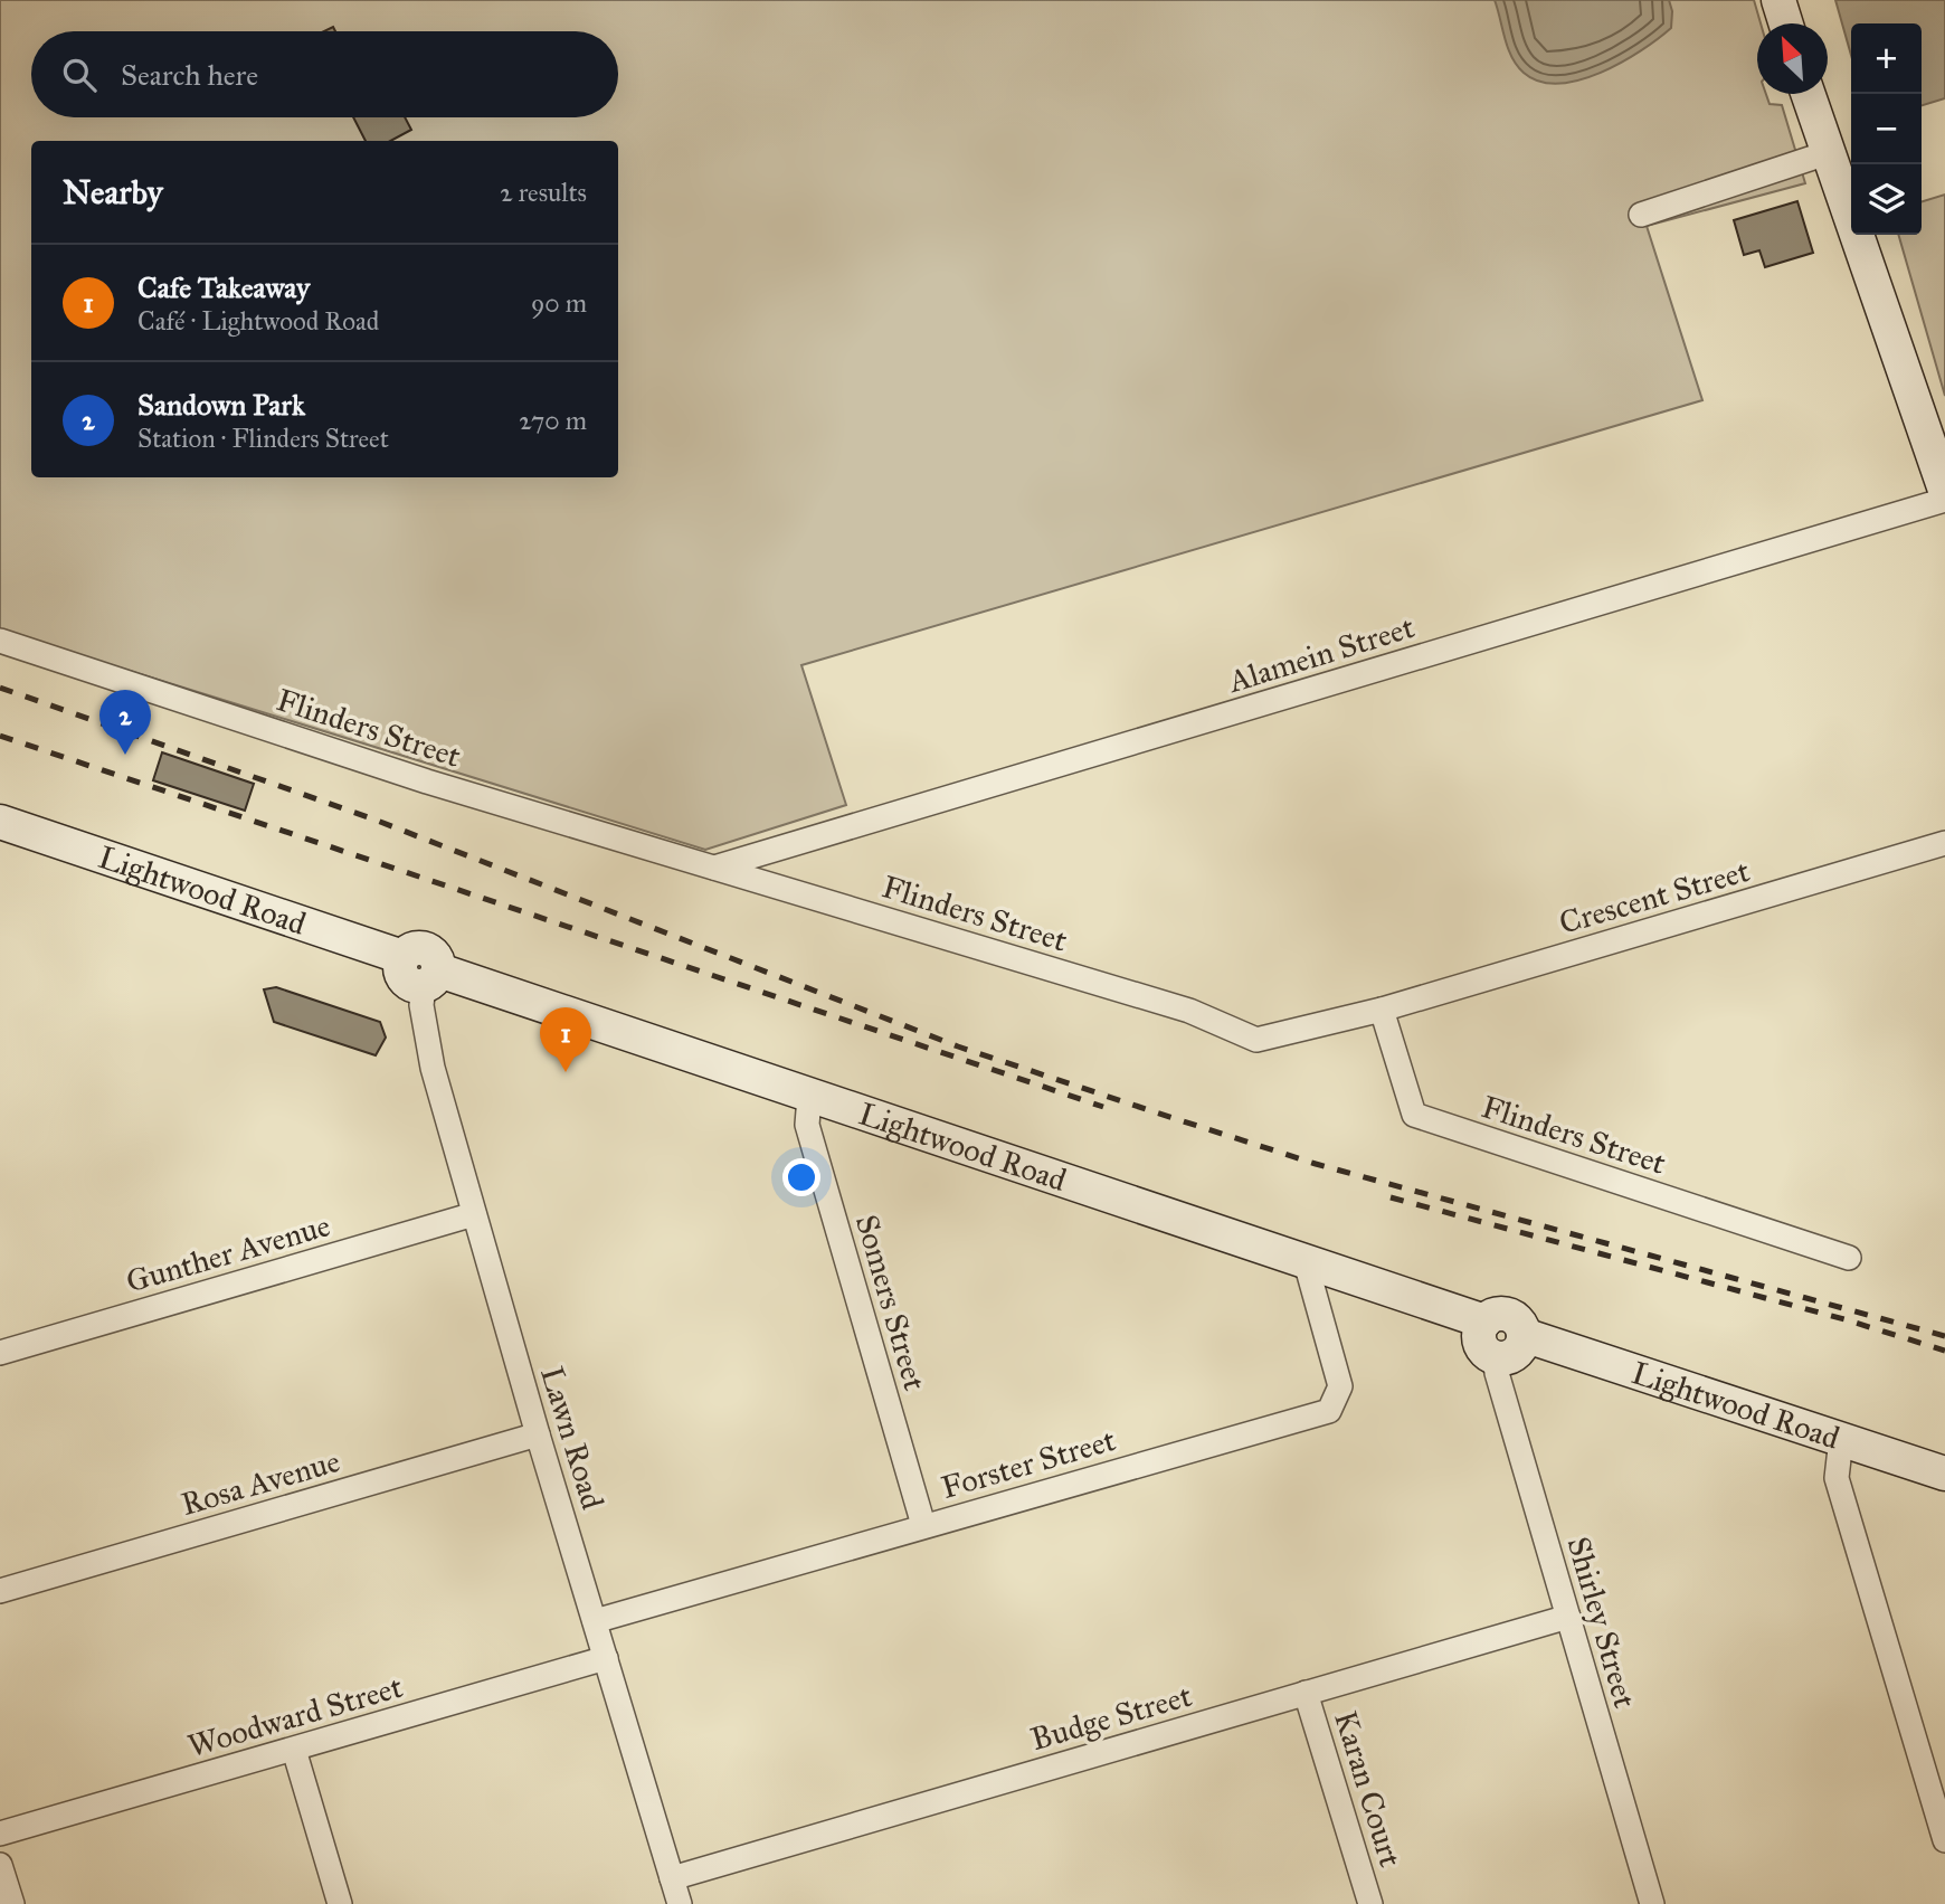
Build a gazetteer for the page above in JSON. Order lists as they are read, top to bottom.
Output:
{
  "streets": {
    "main road": ["Lightwood Road"],
    "street": [
      "Alamein Street",
      "Flinders Street",
      "Crescent Street",
      "Gunther Avenue",
      "Somers Street",
      "Lawn Road",
      "Forster Street",
      "Rosa Avenue",
      "Shirley Street",
      "Woodward Street",
      "Budge Street",
      "Karan Court"
    ]
  },
  "crossings": [
    ["Alamein Street", "Flinders Street"],
    ["Flinders Street", "Crescent Street"],
    ["Lightwood Road", "Somers Street"],
    ["Lightwood Road", "Lawn Road"],
    ["Lightwood Road", "Forster Street"],
    ["Lightwood Road", "Shirley Street"],
    ["Gunther Avenue", "Lawn Road"],
    ["Somers Street", "Forster Street"],
    ["Lawn Road", "Forster Street"],
    ["Lawn Road", "Rosa Avenue"],
    ["Lawn Road", "Woodward Street"],
    ["Lawn Road", "Budge Street"],
    ["Shirley Street", "Budge Street"],
    ["Budge Street", "Karan Court"]
  ],
  "north": "top left",
  "page": {
    "map_buttons": ["+", "−"],
    "search": "Search here",
    "heading": ["Nearby", "2 results"],
    "list": [
      {
        "mark": "1",
        "name": "Cafe Takeaway",
        "note": "Café · Lightwood Road",
        "value": "90 m"
      },
      {
        "mark": "2",
        "name": "Sandown Park",
        "note": "Station · Flinders Street",
        "value": "270 m"
      }
    ],
    "pins": ["2", "1"]
  }
}
